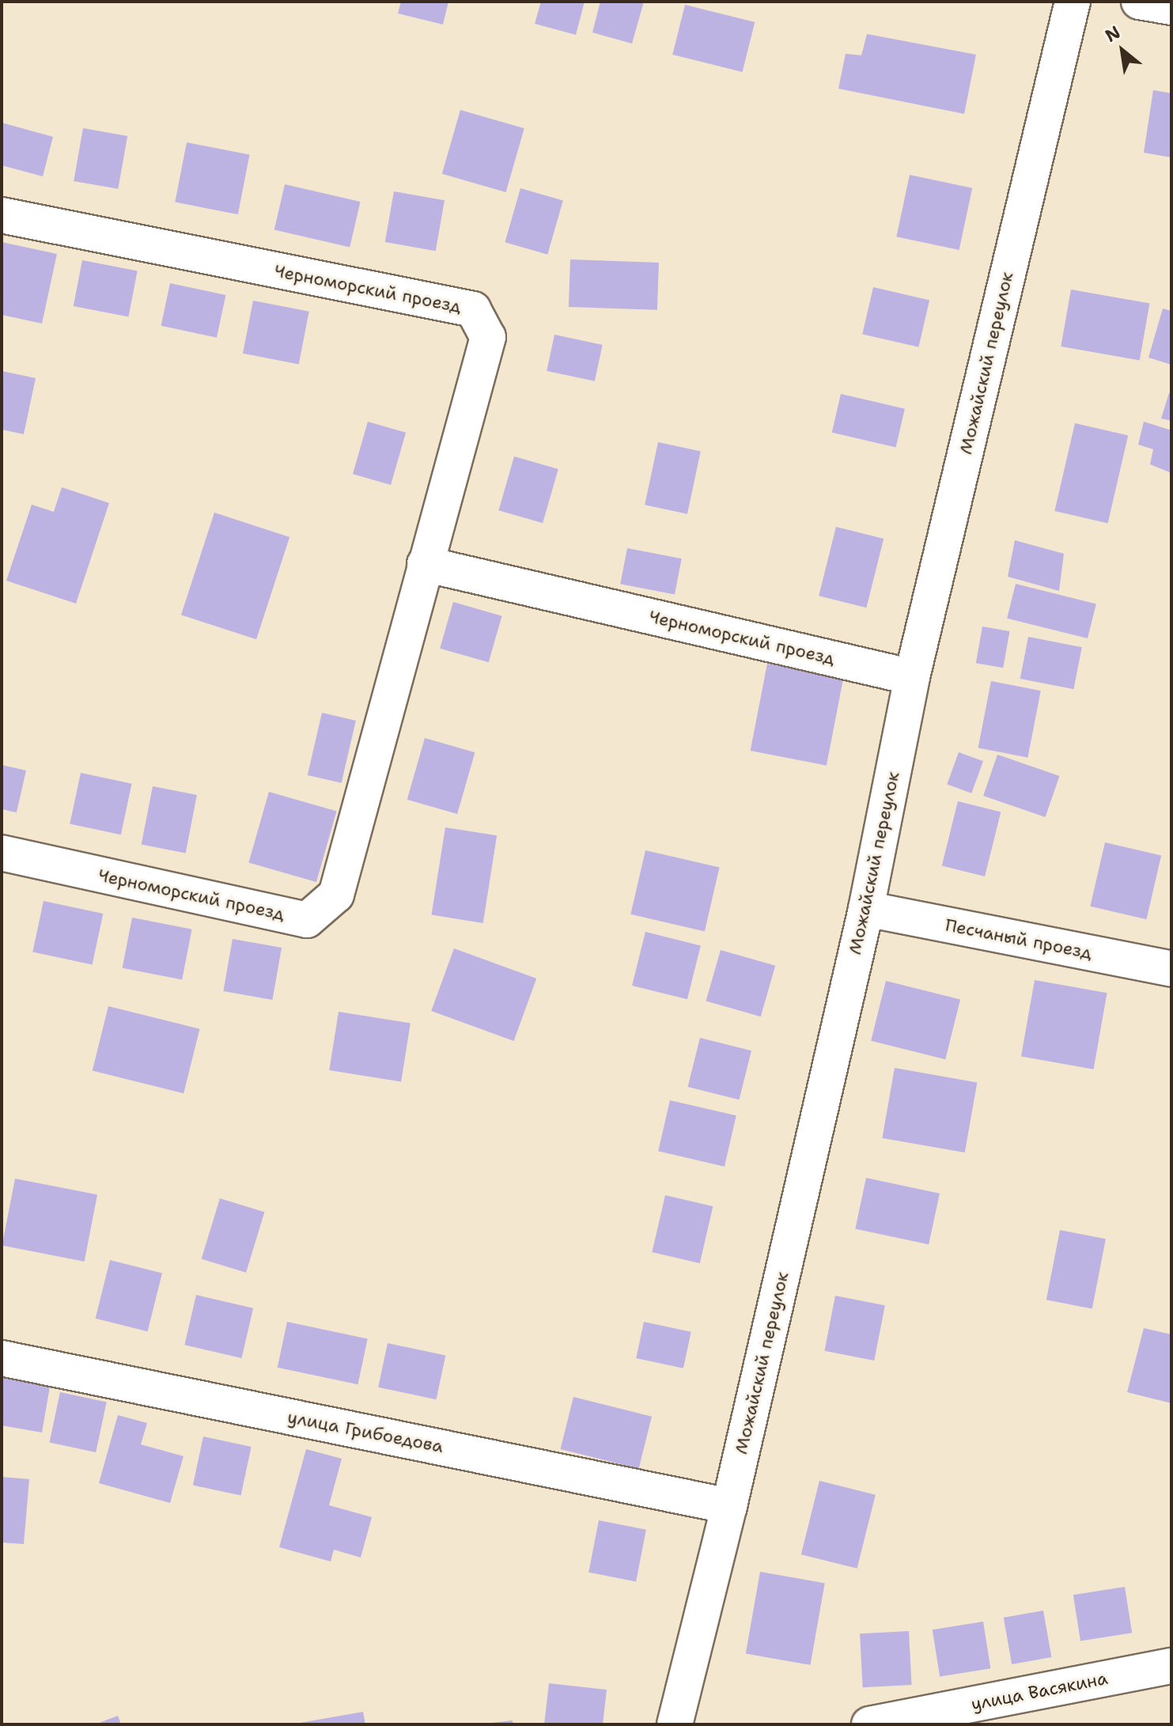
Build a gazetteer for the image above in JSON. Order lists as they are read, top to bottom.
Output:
{
  "streets": {
    "street": [
      "Черноморский проезд",
      "Можайский переулок",
      "Песчаный проезд",
      "улица Грибоедова",
      "улица Васякина"
    ]
  },
  "crossings": [
    ["Черноморский проезд", "Можайский переулок"],
    ["Можайский переулок", "Песчаный проезд"],
    ["Можайский переулок", "улица Грибоедова"]
  ],
  "north": "top left"
}
